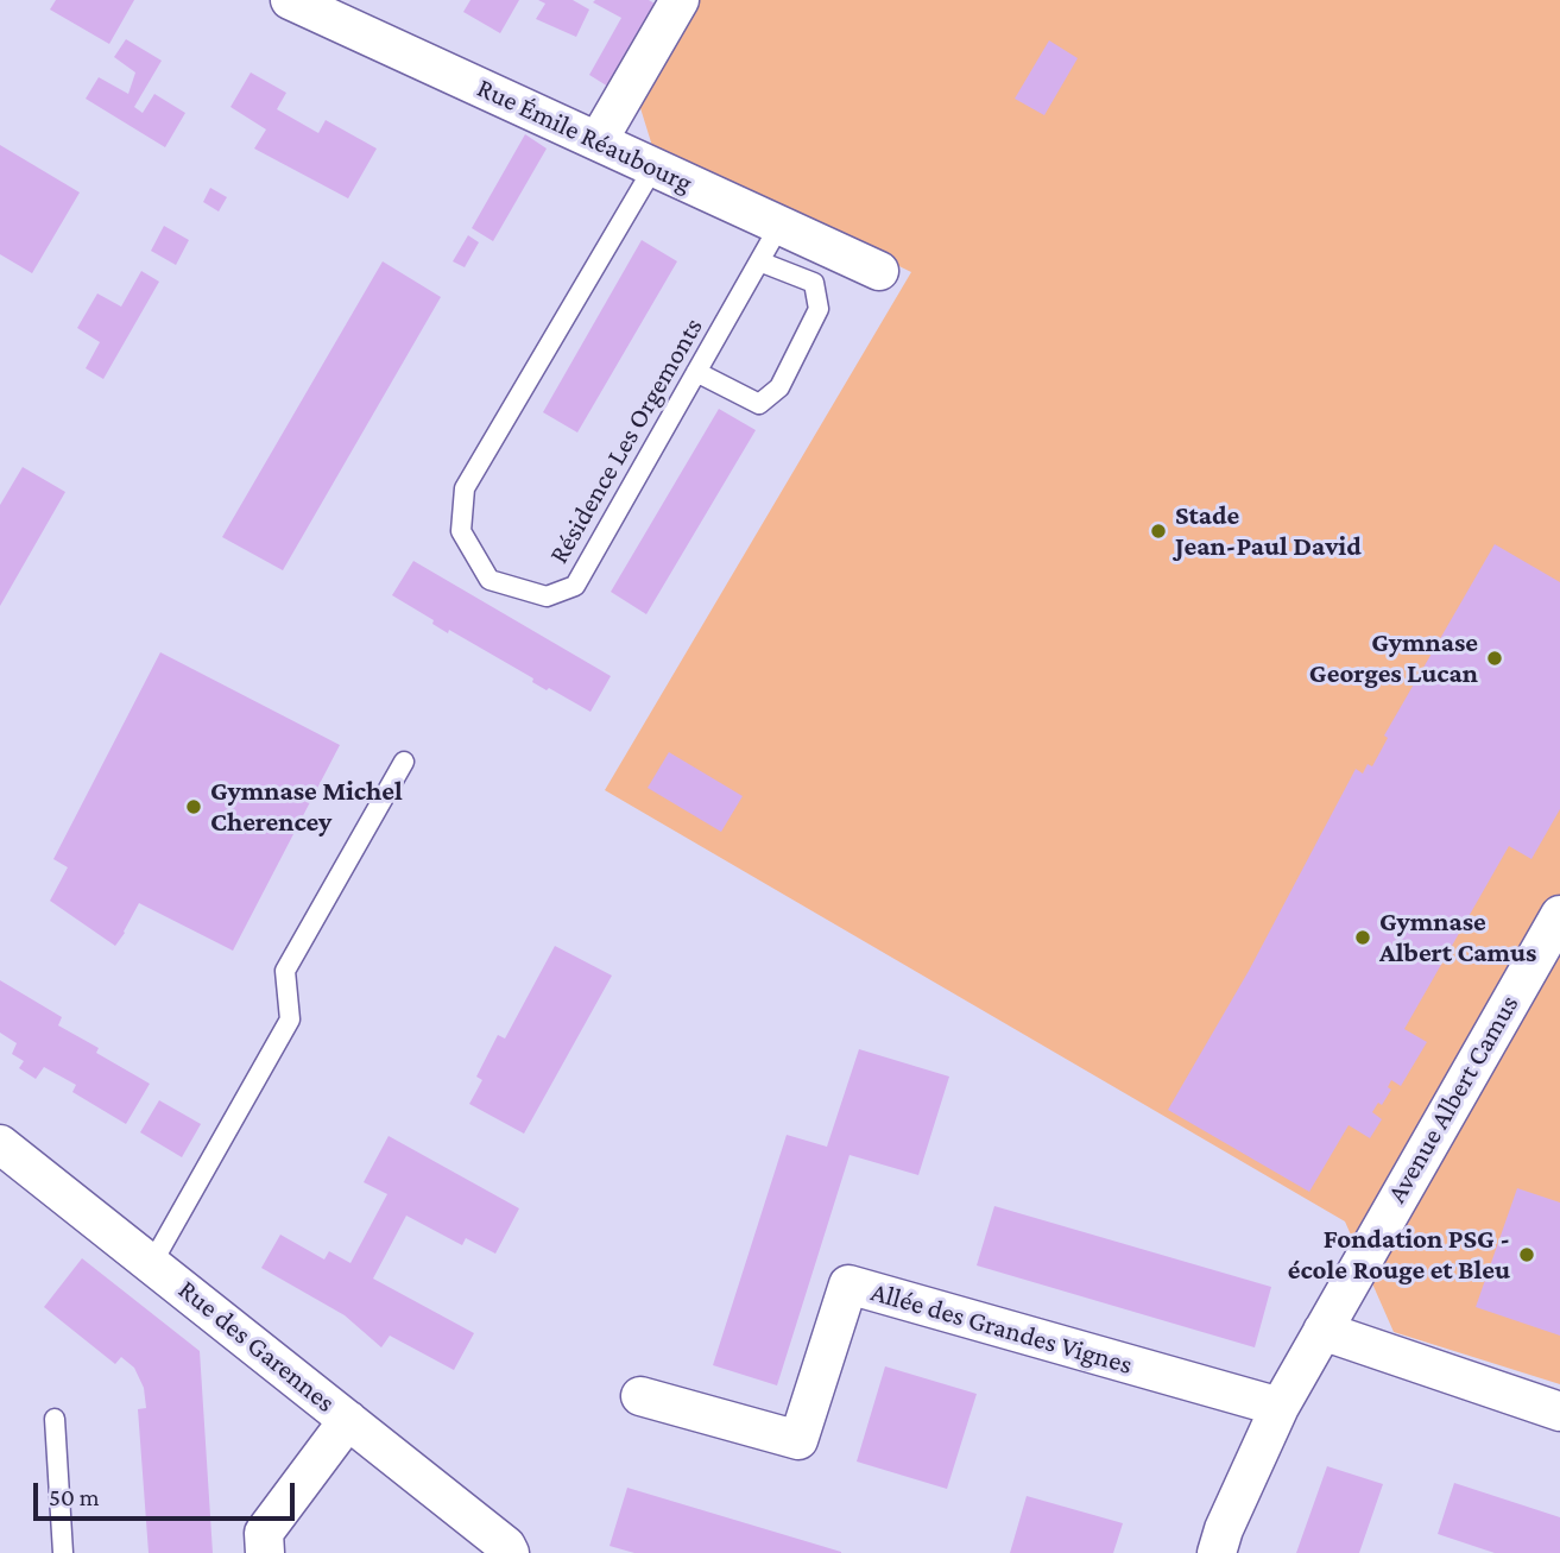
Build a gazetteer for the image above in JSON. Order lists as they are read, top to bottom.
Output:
{
  "streets": {
    "street": [
      "Rue Émile Réaubourg",
      "Avenue Albert Camus",
      "Allée des Grandes Vignes",
      "Rue des Garennes"
    ],
    "lane": ["Résidence Les Orgemonts"]
  },
  "crossings": [
    ["Rue Émile Réaubourg", "Résidence Les Orgemonts"],
    ["Avenue Albert Camus", "Allée des Grandes Vignes"]
  ],
  "places": [
    "Stade Jean-Paul David",
    "Gymnase Georges Lucan",
    "Gymnase Michel Cherencey",
    "Gymnase Albert Camus",
    "Fondation PSG - école Rouge et Bleu"
  ],
  "scale_bar": "50 m"
}
